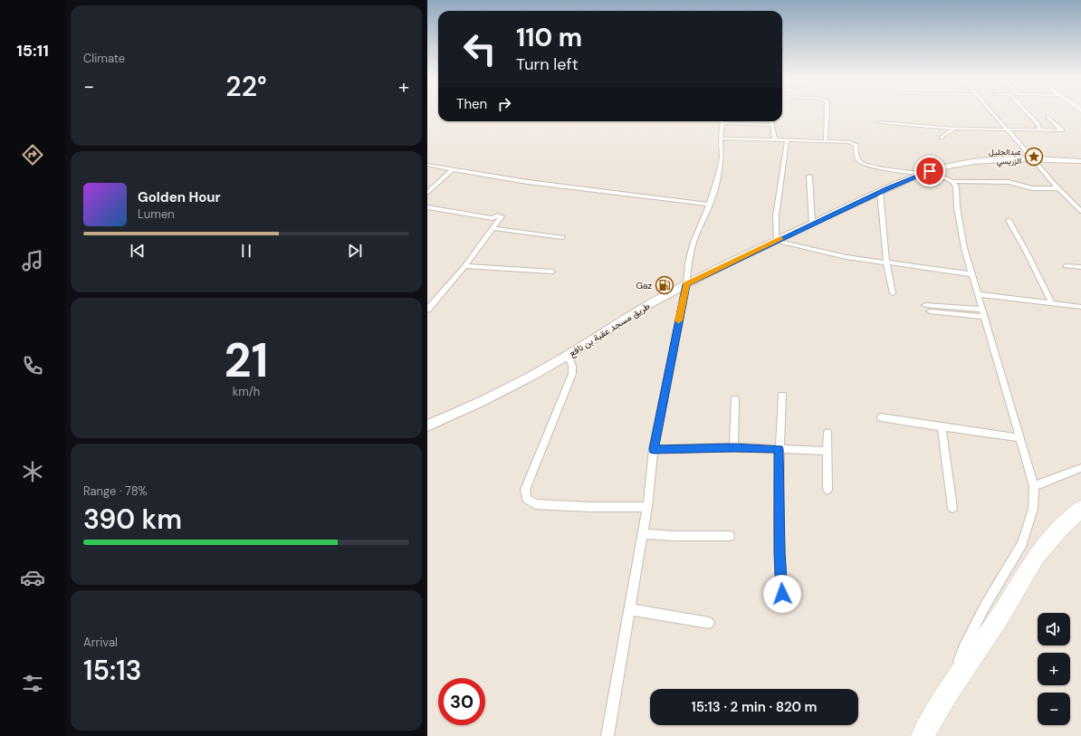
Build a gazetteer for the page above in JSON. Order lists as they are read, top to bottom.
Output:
{
  "streets": {
    "street": ["طريق مسجد عقبة بن نافع"]
  },
  "places": {
    "place": ["عبدالجليل الزريسي"],
    "fuel station": ["Gaz"]
  },
  "page": {
    "tabs": "15:11",
    "tile": [
      "Climate",
      ["21", "km/h"],
      ["Range · 78%", "390 km"],
      ["Arrival", "15:13"]
    ],
    "turn": ["110 m", "Turn left"],
    "heat": ["−", "22°", "+"],
    "then": "Then",
    "song": ["Golden Hour", "Lumen"],
    "map_buttons": ["+", "−"],
    "limit": "30",
    "trip": "15:13 · 2 min · 820 m"
  }
}
